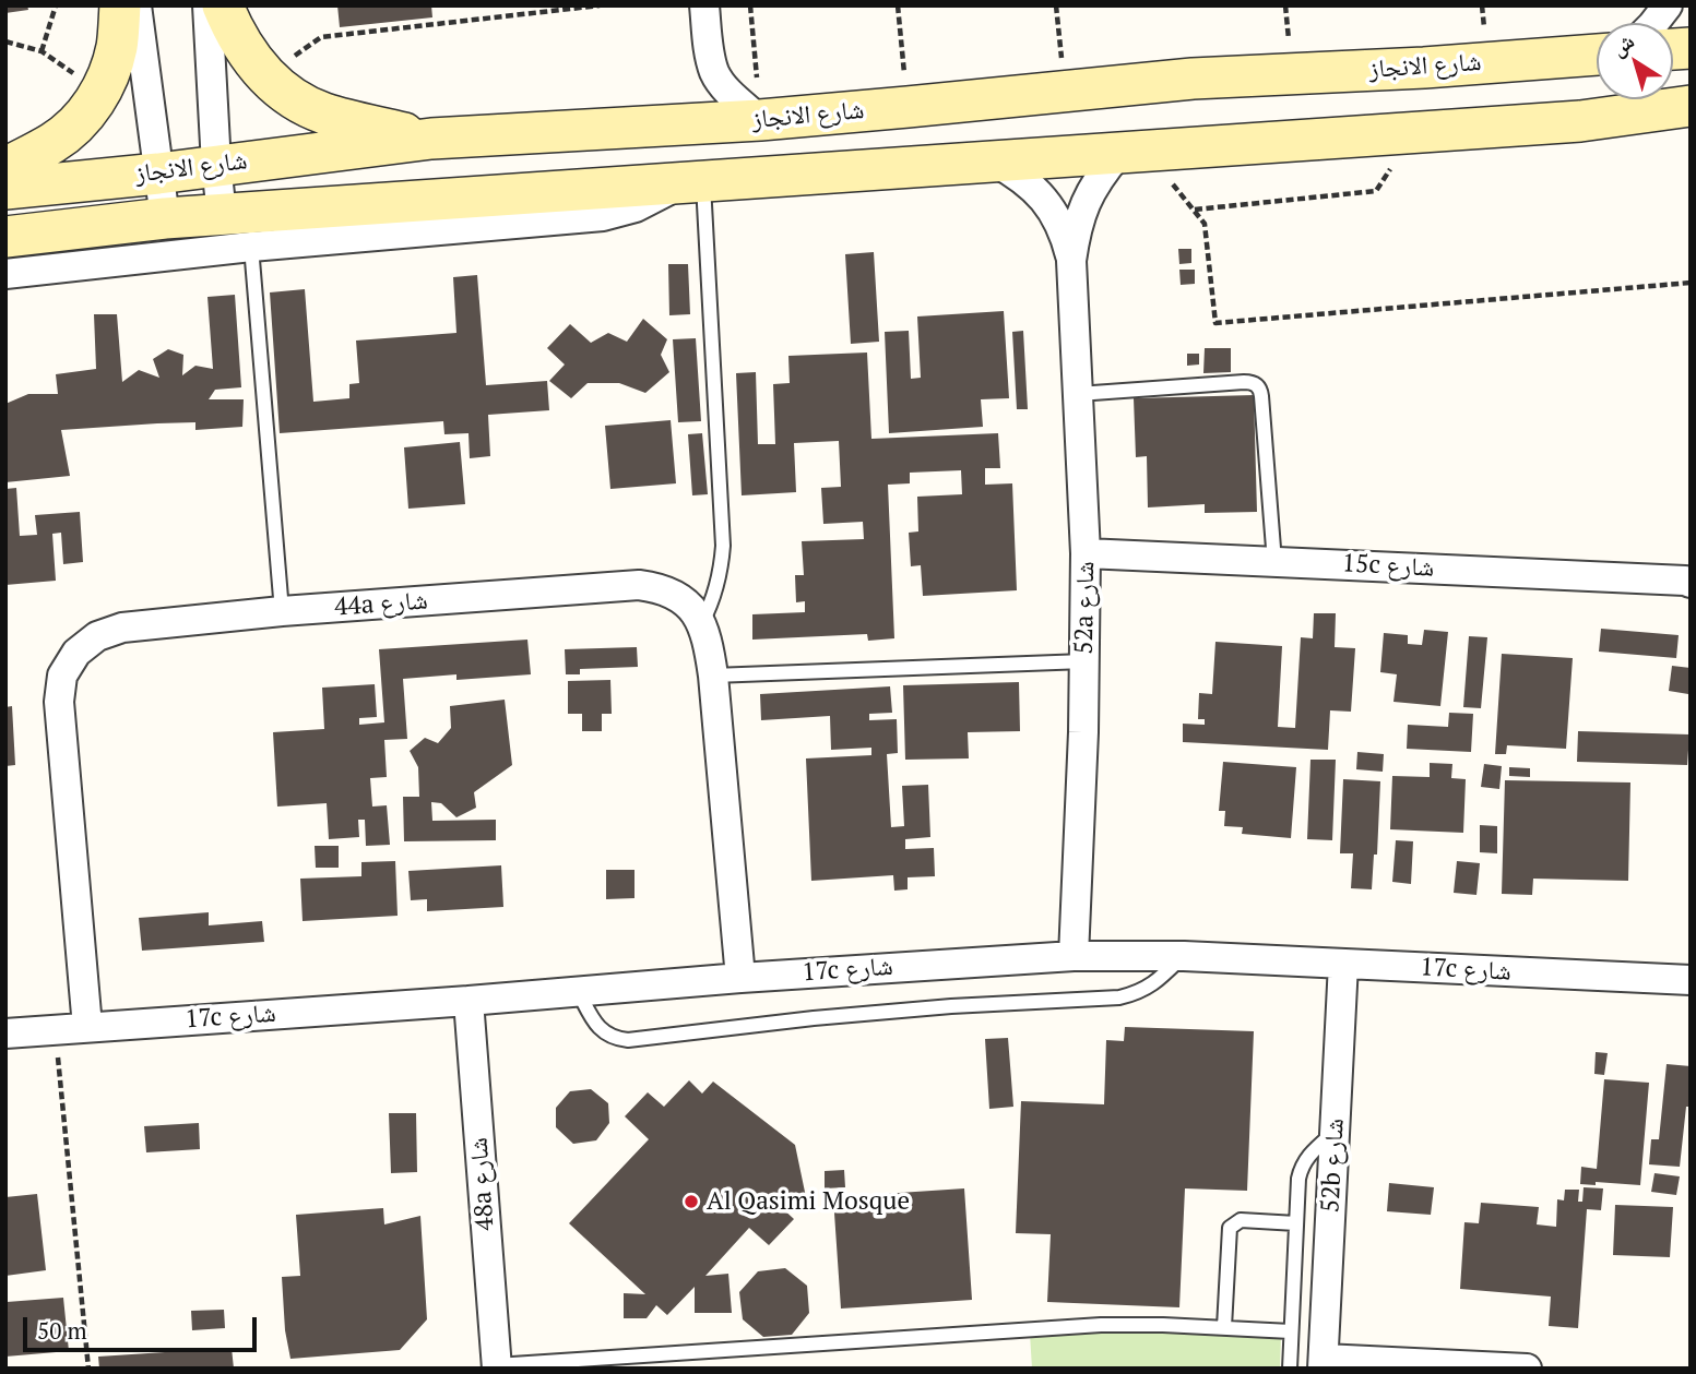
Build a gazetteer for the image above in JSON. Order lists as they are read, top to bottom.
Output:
{
  "streets": {
    "street": [
      "شارع الانجاز",
      "15c شارع",
      "44a شارع",
      "52a شارع",
      "17c شارع",
      "52b شارع",
      "48a شارع"
    ]
  },
  "crossings": [
    ["شارع الانجاز", "52a شارع"],
    ["15c شارع", "52a شارع"],
    ["44a شارع", "17c شارع"],
    ["52a شارع", "17c شارع"],
    ["17c شارع", "52b شارع"],
    ["17c شارع", "48a شارع"]
  ],
  "places": ["Al Qasimi Mosque"],
  "scale_bar": "50 m",
  "north": "top left"
}
